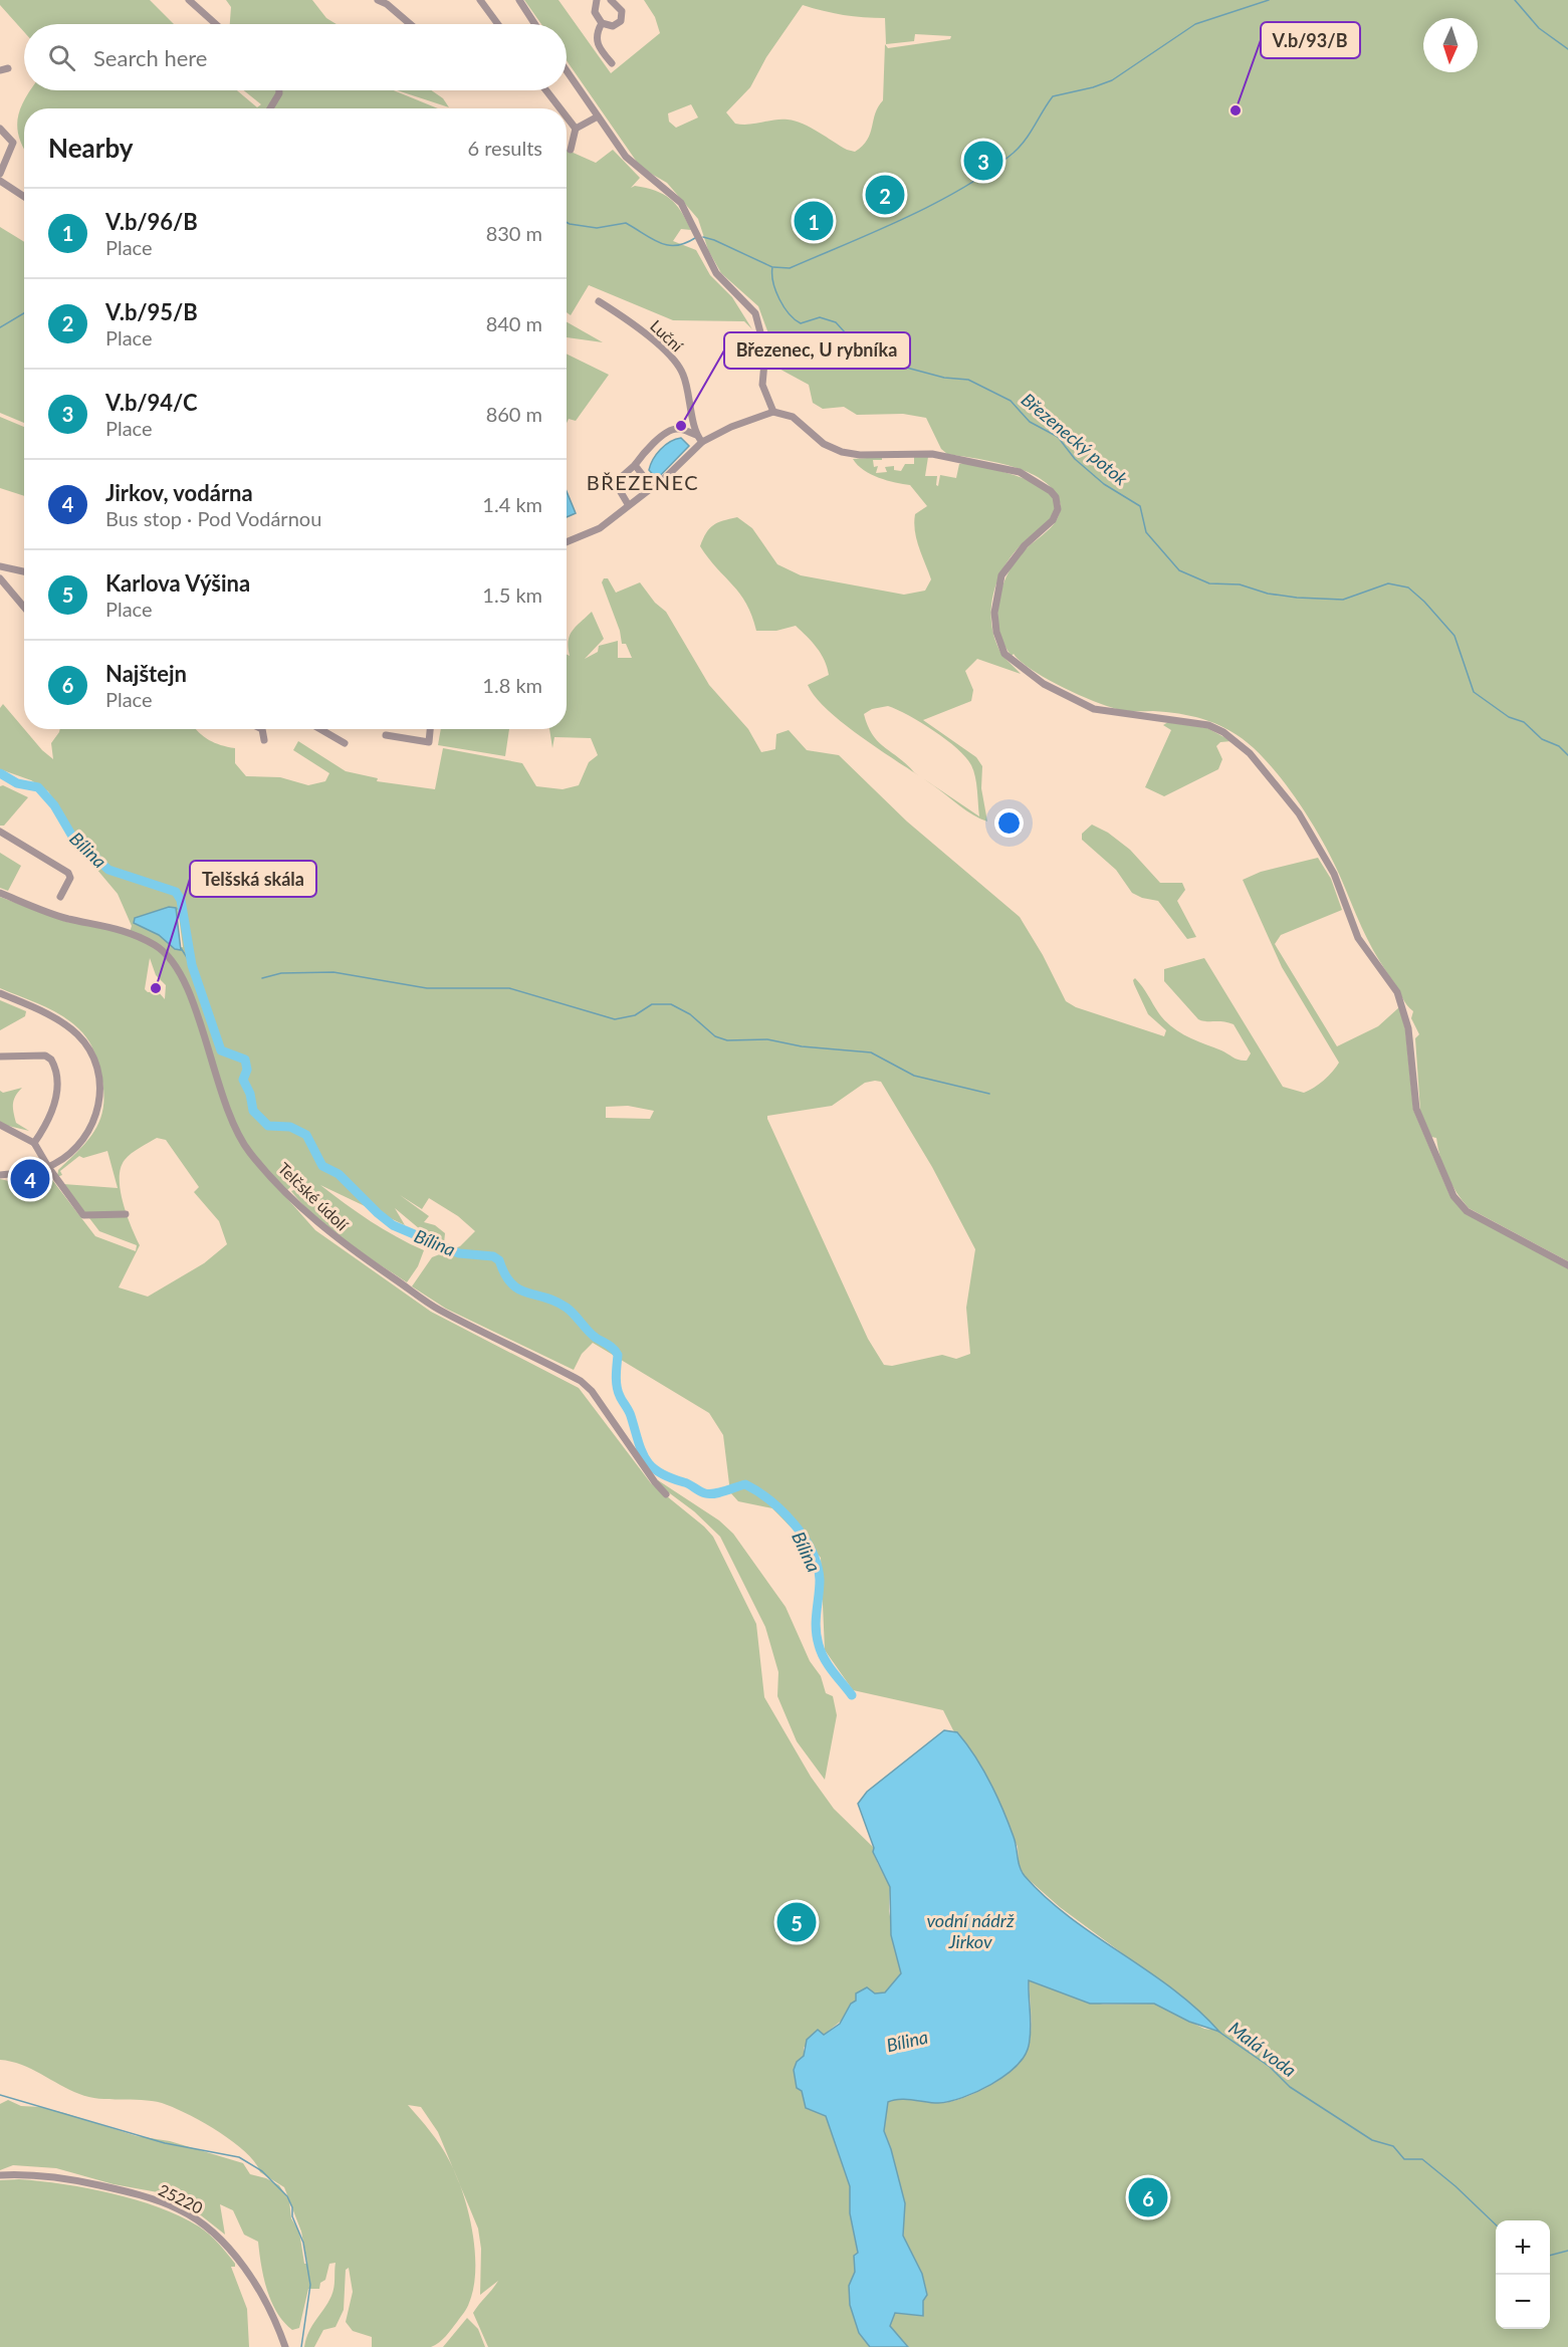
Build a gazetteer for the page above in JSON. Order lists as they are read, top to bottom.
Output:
{
  "streets": {
    "street": ["Luční", "Telčské údolí", "25220"]
  },
  "districts": ["BŘEZENEC"],
  "water": [
    "Březenecký potok",
    "Bílina",
    "vodní nádrž Jirkov",
    "Malá voda"
  ],
  "places": ["V.b/93/B", "Březenec, U rybníka", "Telšská skála"],
  "north": "bottom",
  "page": {
    "search": "Search here",
    "heading": ["Nearby", "6 results"],
    "pins": [
      "3",
      "2",
      "1",
      "4",
      "5",
      "6"
    ],
    "list": [
      {
        "mark": "1",
        "name": "V.b/96/B",
        "note": "Place",
        "value": "830 m"
      },
      {
        "mark": "2",
        "name": "V.b/95/B",
        "note": "Place",
        "value": "840 m"
      },
      {
        "mark": "3",
        "name": "V.b/94/C",
        "note": "Place",
        "value": "860 m"
      },
      {
        "mark": "4",
        "name": "Jirkov, vodárna",
        "note": "Bus stop · Pod Vodárnou",
        "value": "1.4 km"
      },
      {
        "mark": "5",
        "name": "Karlova Výšina",
        "note": "Place",
        "value": "1.5 km"
      },
      {
        "mark": "6",
        "name": "Najštejn",
        "note": "Place",
        "value": "1.8 km"
      }
    ],
    "map_buttons": ["+", "−"]
  }
}
